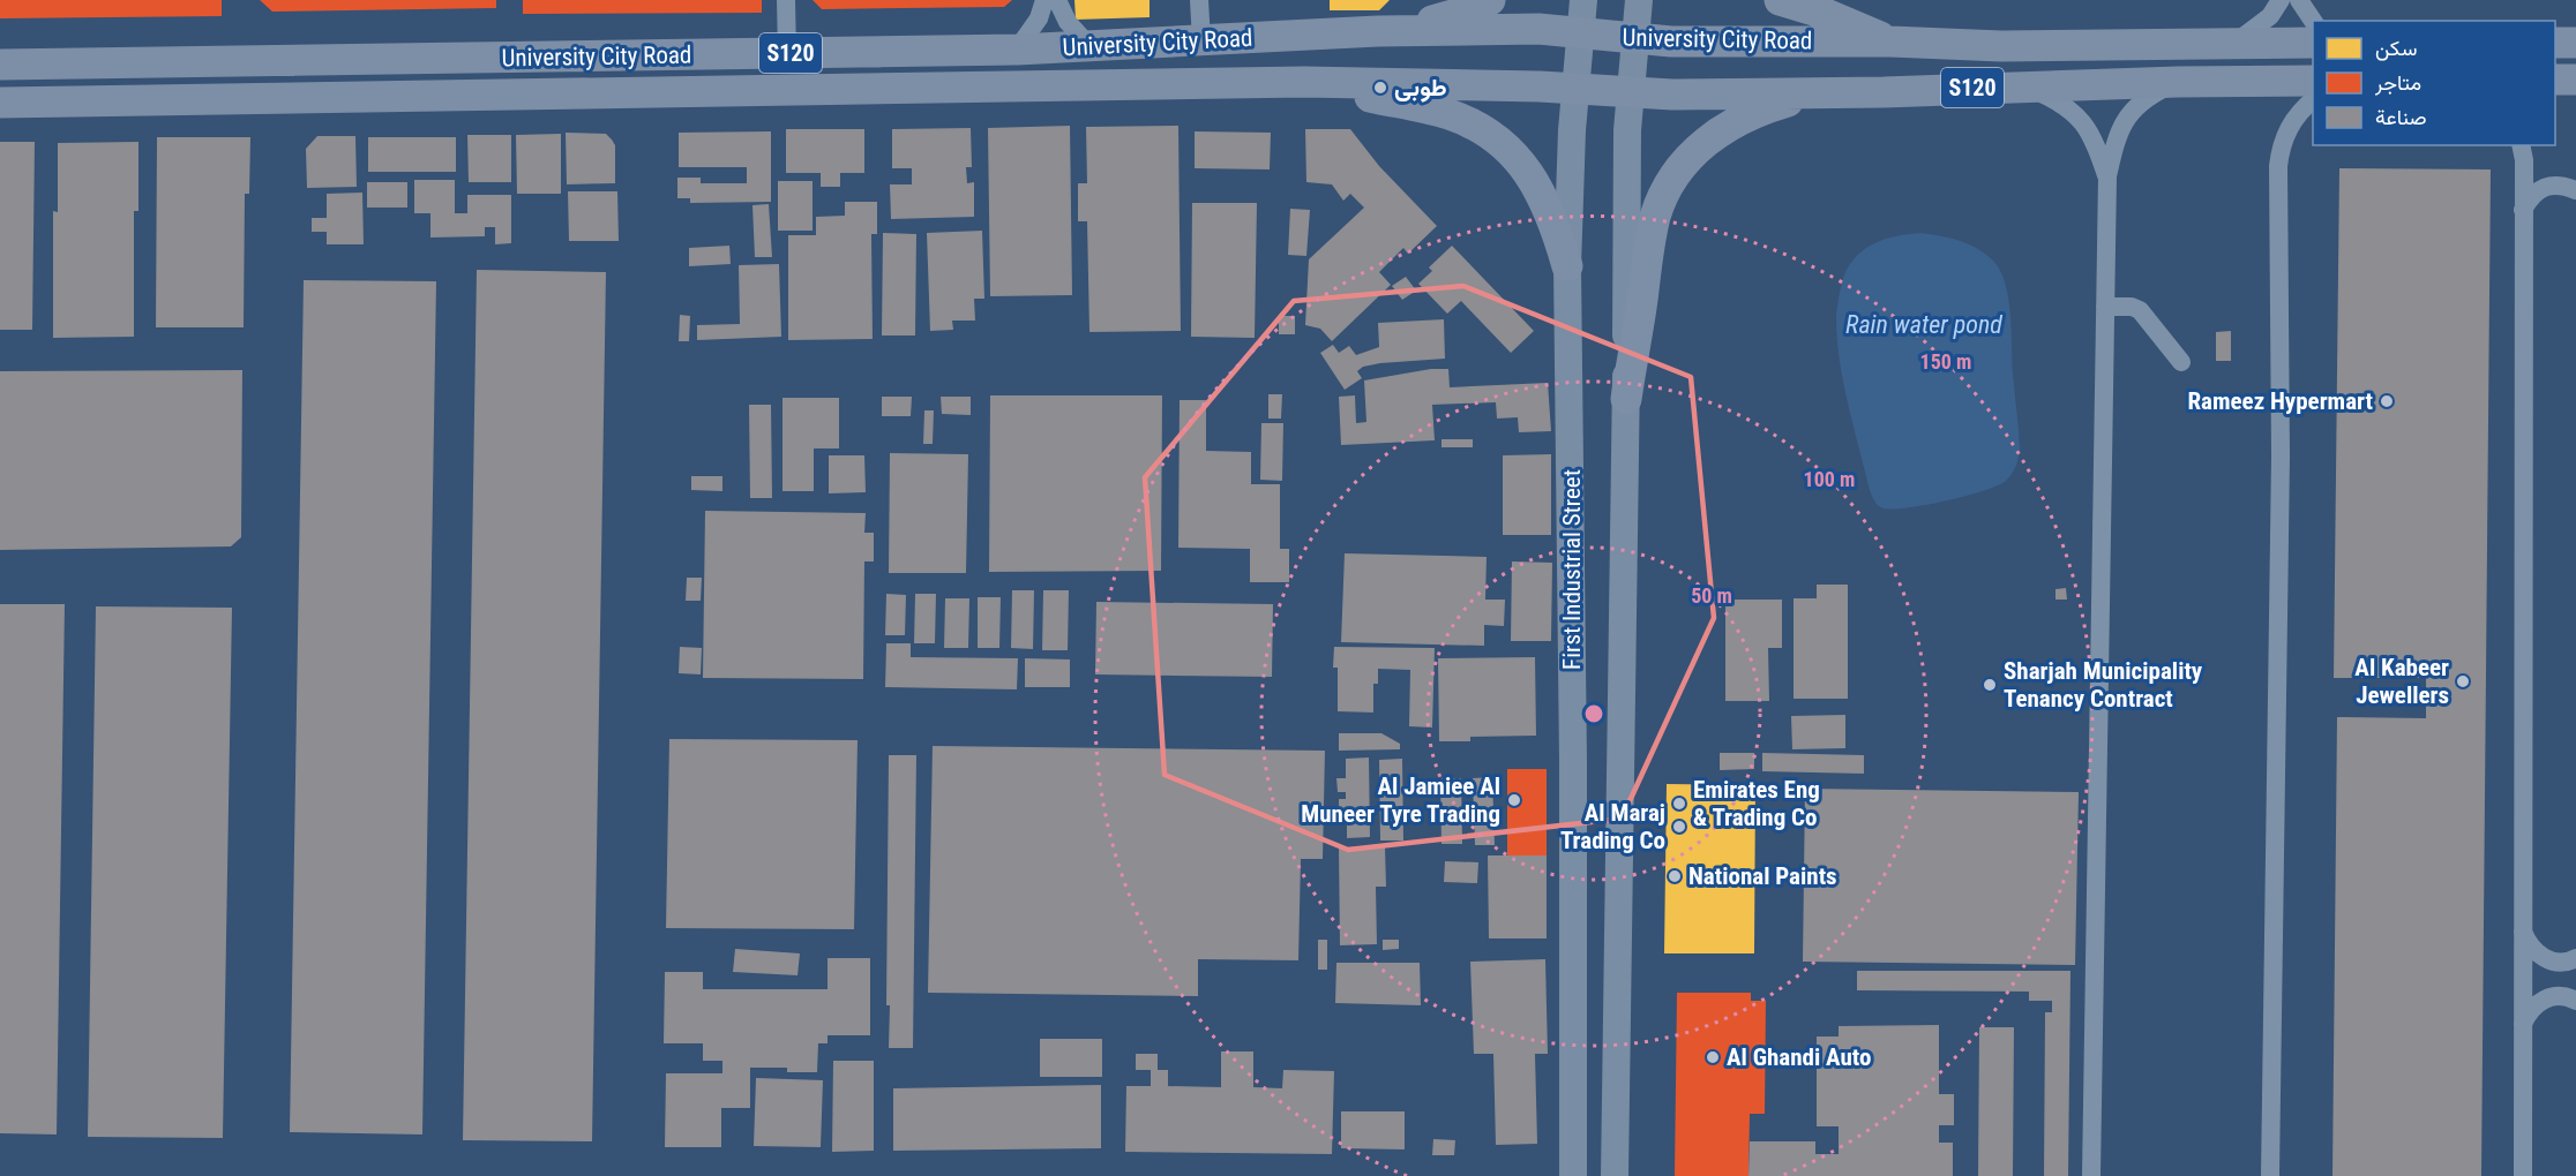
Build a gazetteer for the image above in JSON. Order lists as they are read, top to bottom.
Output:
{
  "streets": {
    "main road": ["University City Road", "S120", "First Industrial Street"]
  },
  "crossings": [
    ["University City Road", "First Industrial Street"]
  ],
  "water": ["Rain water pond"],
  "places": [
    "طوبى",
    "Rameez Hypermart",
    "Al Kabeer Jewellers",
    "Sharjah Municipality Tenancy Contract",
    "Al Jamiee Al Muneer Tyre Trading",
    "Emirates Eng & Trading Co",
    "Al Maraj Trading Co",
    "National Paints",
    "Al Ghandi Auto"
  ],
  "legend": ["سكن", "متاجر", "صناعة"],
  "rings": ["150 m", "100 m", "50 m"]
}
